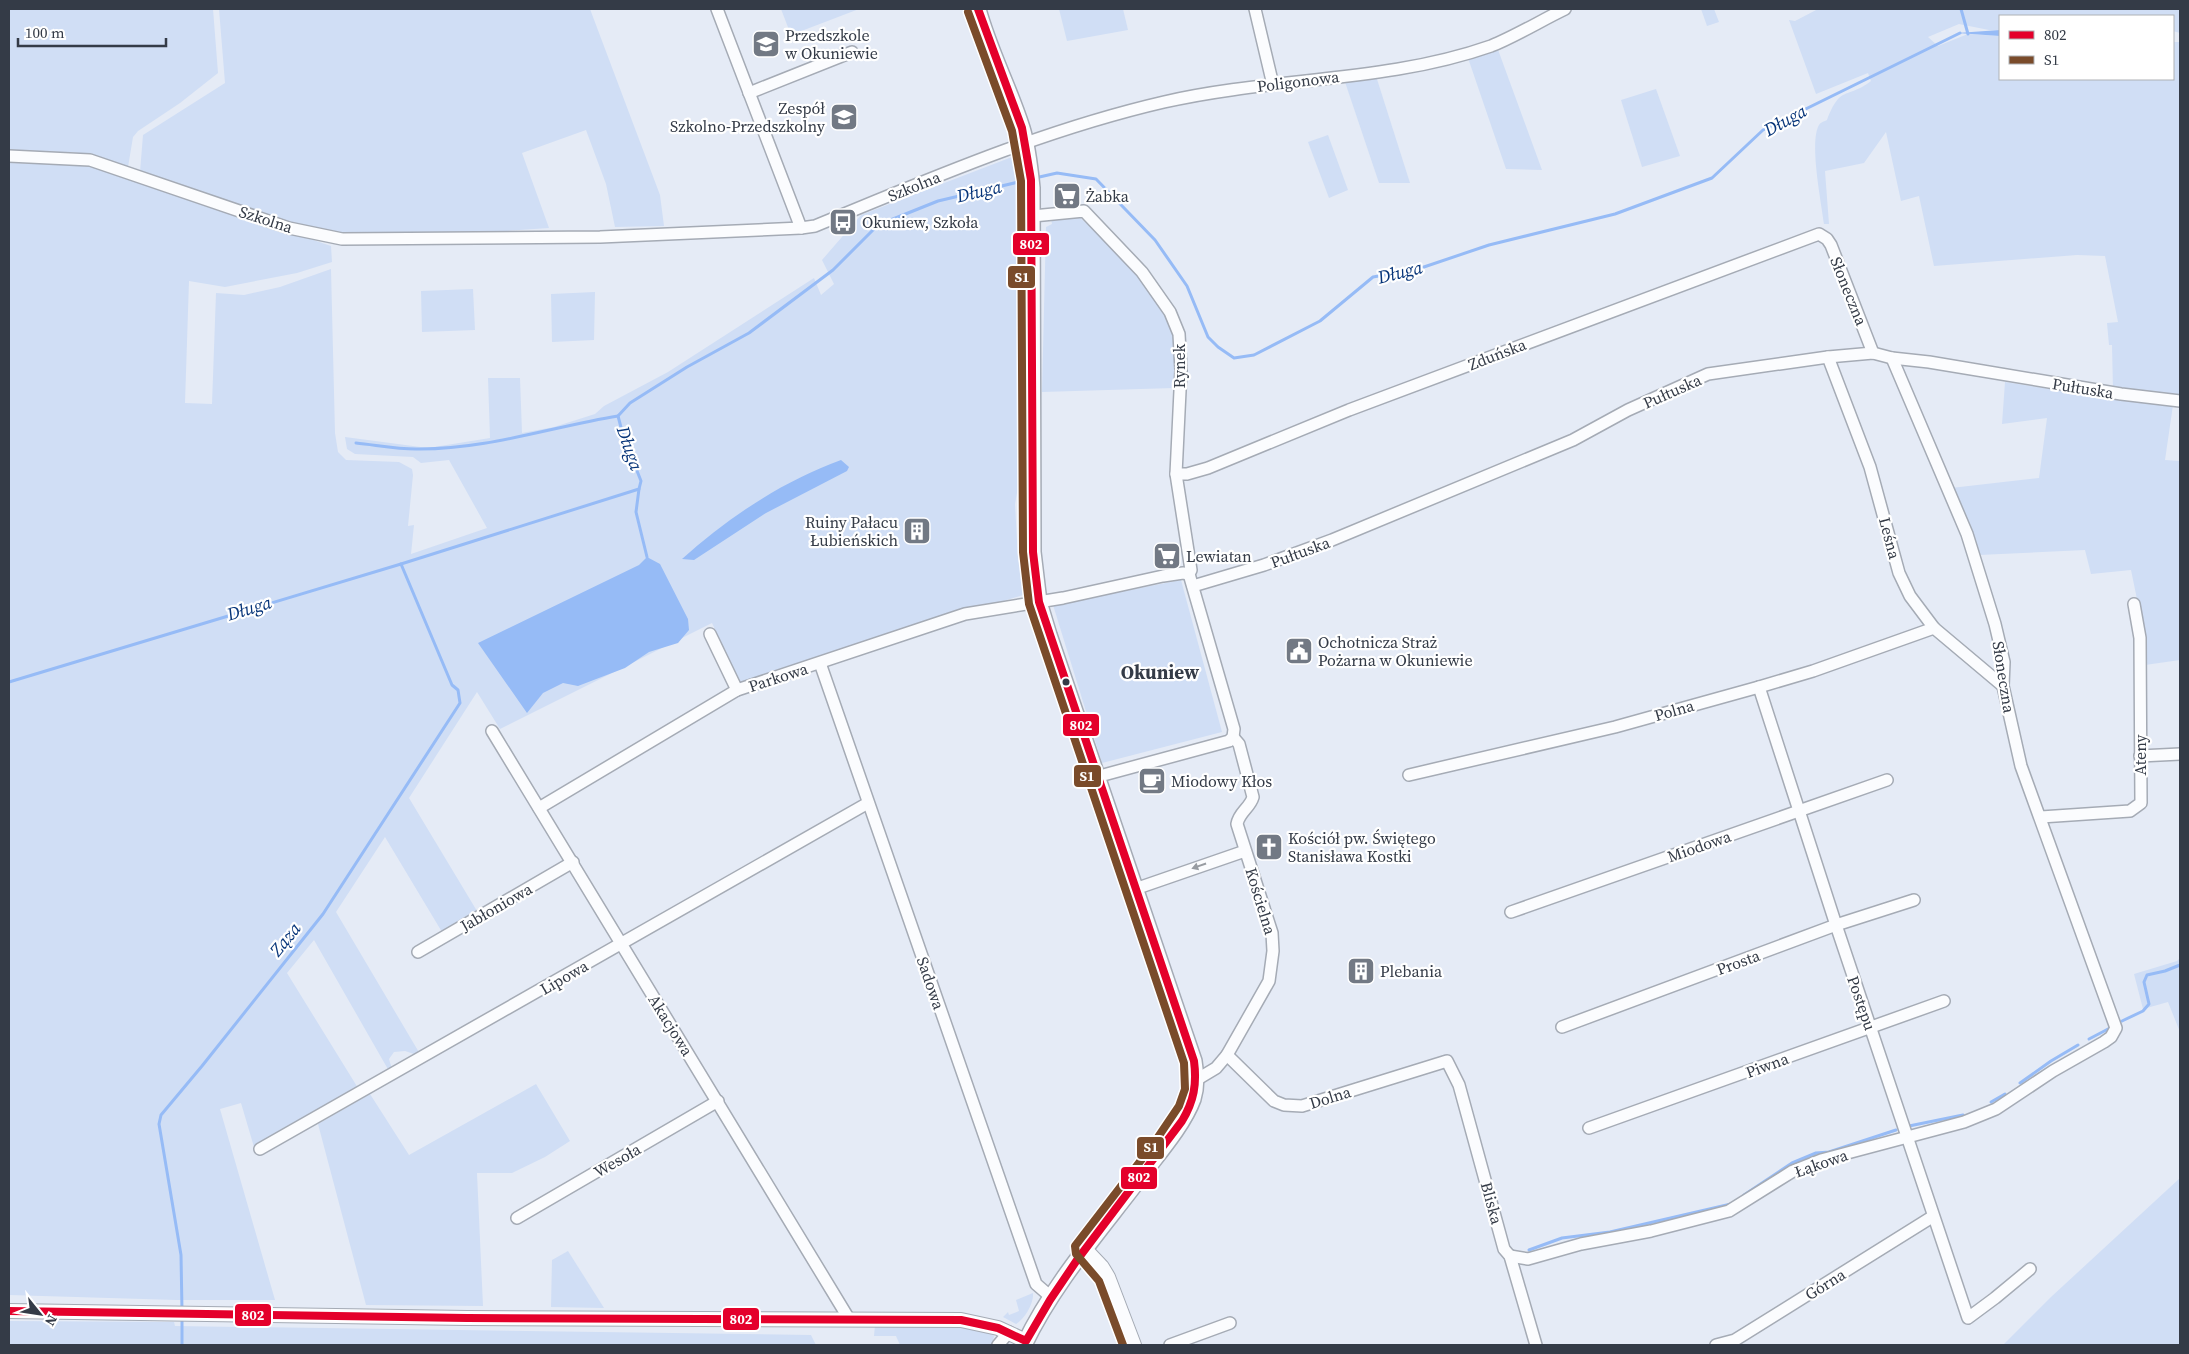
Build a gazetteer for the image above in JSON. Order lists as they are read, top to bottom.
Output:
{
  "streets": {
    "street": [
      "Poligonowa",
      "Szkolna",
      "Słoneczna",
      "Zduńska",
      "Rynek",
      "Pułtuska",
      "Leśna",
      "Parkowa",
      "Polna",
      "Ateny",
      "Miodowa",
      "Kościelna",
      "Jabłoniowa",
      "Prosta",
      "Lipowa",
      "Sadowa",
      "Postępu",
      "Akacjowa",
      "Piwna",
      "Dolna",
      "Wesoła",
      "Łąkowa",
      "Bliska",
      "Górna"
    ]
  },
  "crossings": [
    ["Poligonowa", "Szkolna"],
    ["Słoneczna", "Zduńska"],
    ["Słoneczna", "Pułtuska"],
    ["Słoneczna", "Leśna"],
    ["Słoneczna", "Ateny"],
    ["Słoneczna", "Łąkowa"],
    ["Zduńska", "Rynek"],
    ["Rynek", "Pułtuska"],
    ["Rynek", "Kościelna"],
    ["Pułtuska", "Leśna"],
    ["Leśna", "Polna"],
    ["Parkowa", "Sadowa"],
    ["Parkowa", "Akacjowa"],
    ["Polna", "Postępu"],
    ["Miodowa", "Postępu"],
    ["Kościelna", "Dolna"],
    ["Jabłoniowa", "Akacjowa"],
    ["Prosta", "Postępu"],
    ["Lipowa", "Sadowa"],
    ["Lipowa", "Akacjowa"],
    ["Postępu", "Piwna"],
    ["Postępu", "Łąkowa"],
    ["Postępu", "Górna"],
    ["Akacjowa", "Wesoła"],
    ["Dolna", "Bliska"],
    ["Łąkowa", "Bliska"]
  ],
  "districts": ["Okuniew"],
  "water": ["Długa", "Ząza"],
  "places": {
    "school or university": ["Przedszkole w Okuniewie", "Zespół Szkolno-Przedszkolny"],
    "supermarket": ["Żabka", "Lewiatan"],
    "bus stop": ["Okuniew, Szkoła"],
    "building": ["Ruiny Pałacu Łubieńskich", "Plebania"],
    "public building": ["Ochotnicza Straż Pożarna w Okuniewie"],
    "cafe": ["Miodowy Kłos"],
    "church": ["Kościół pw. Świętego Stanisława Kostki"]
  },
  "lines": ["transit line 802", "transit line S1"],
  "legend": ["802", "S1"],
  "scale_bar": "100 m",
  "north": "bottom right"
}
